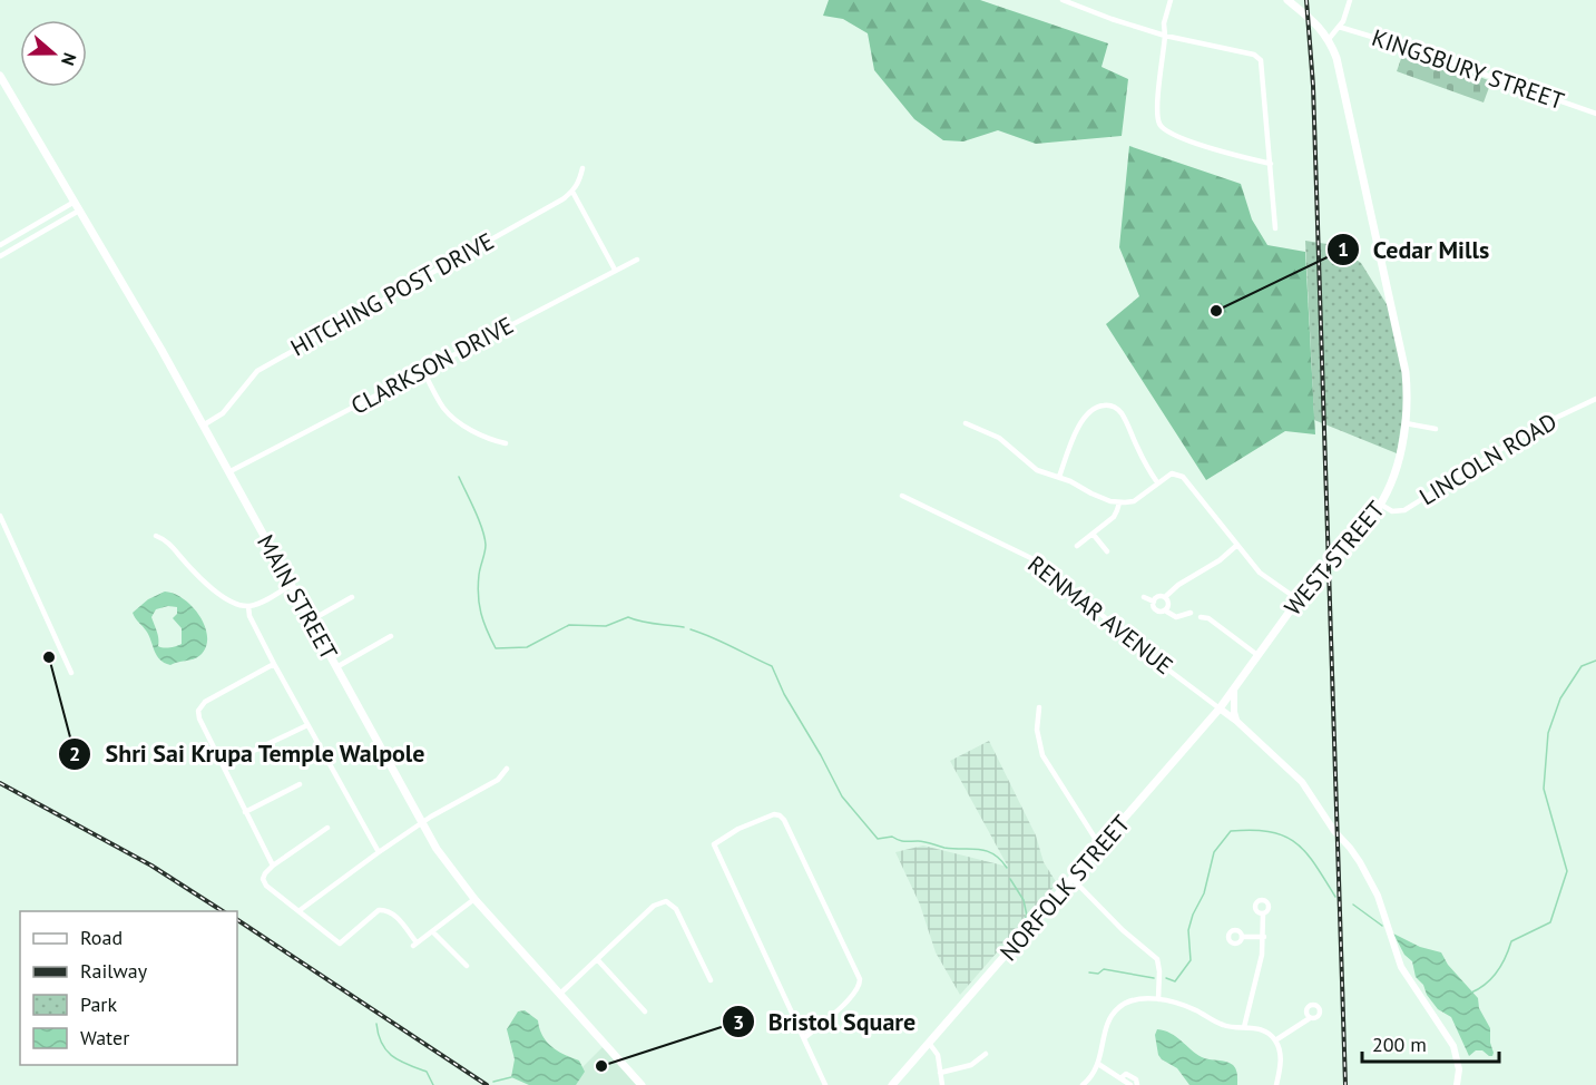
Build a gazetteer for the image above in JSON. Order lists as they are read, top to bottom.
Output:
{
  "streets": {
    "main road": ["WEST STREET", "MAIN STREET", "NORFOLK STREET"],
    "street": [
      "KINGSBURY STREET",
      "HITCHING POST DRIVE",
      "CLARKSON DRIVE",
      "LINCOLN ROAD",
      "RENMAR AVENUE"
    ]
  },
  "crossings": [
    ["HITCHING POST DRIVE", "MAIN STREET"],
    ["CLARKSON DRIVE", "MAIN STREET"],
    ["LINCOLN ROAD", "WEST STREET"],
    ["WEST STREET", "NORFOLK STREET"],
    ["RENMAR AVENUE", "NORFOLK STREET"]
  ],
  "places": ["Cedar Mills", "Shri Sai Krupa Temple Walpole", "Bristol Square"],
  "legend": [
    "Road",
    "Railway",
    "Park",
    "Water"
  ],
  "scale_bar": "200 m",
  "north": "right"
}
